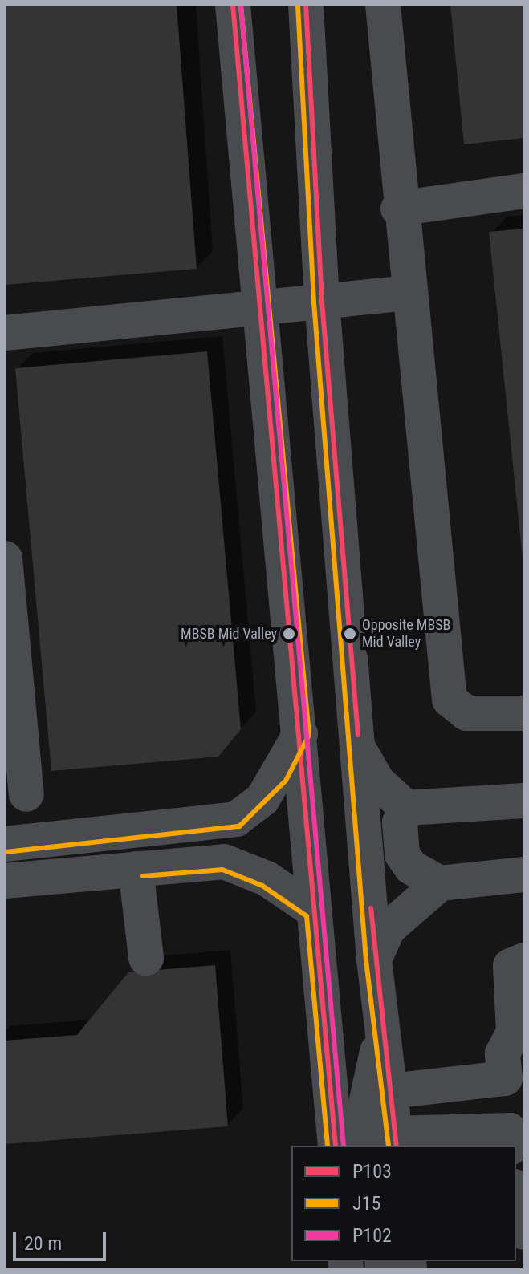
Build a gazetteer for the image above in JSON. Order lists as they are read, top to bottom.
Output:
{
  "places": ["MBSB Mid Valley", "Opposite MBSB Mid Valley"],
  "lines": ["transit line P103", "transit line J15", "transit line P102"],
  "legend": ["P103", "J15", "P102"],
  "scale_bar": "20 m"
}
